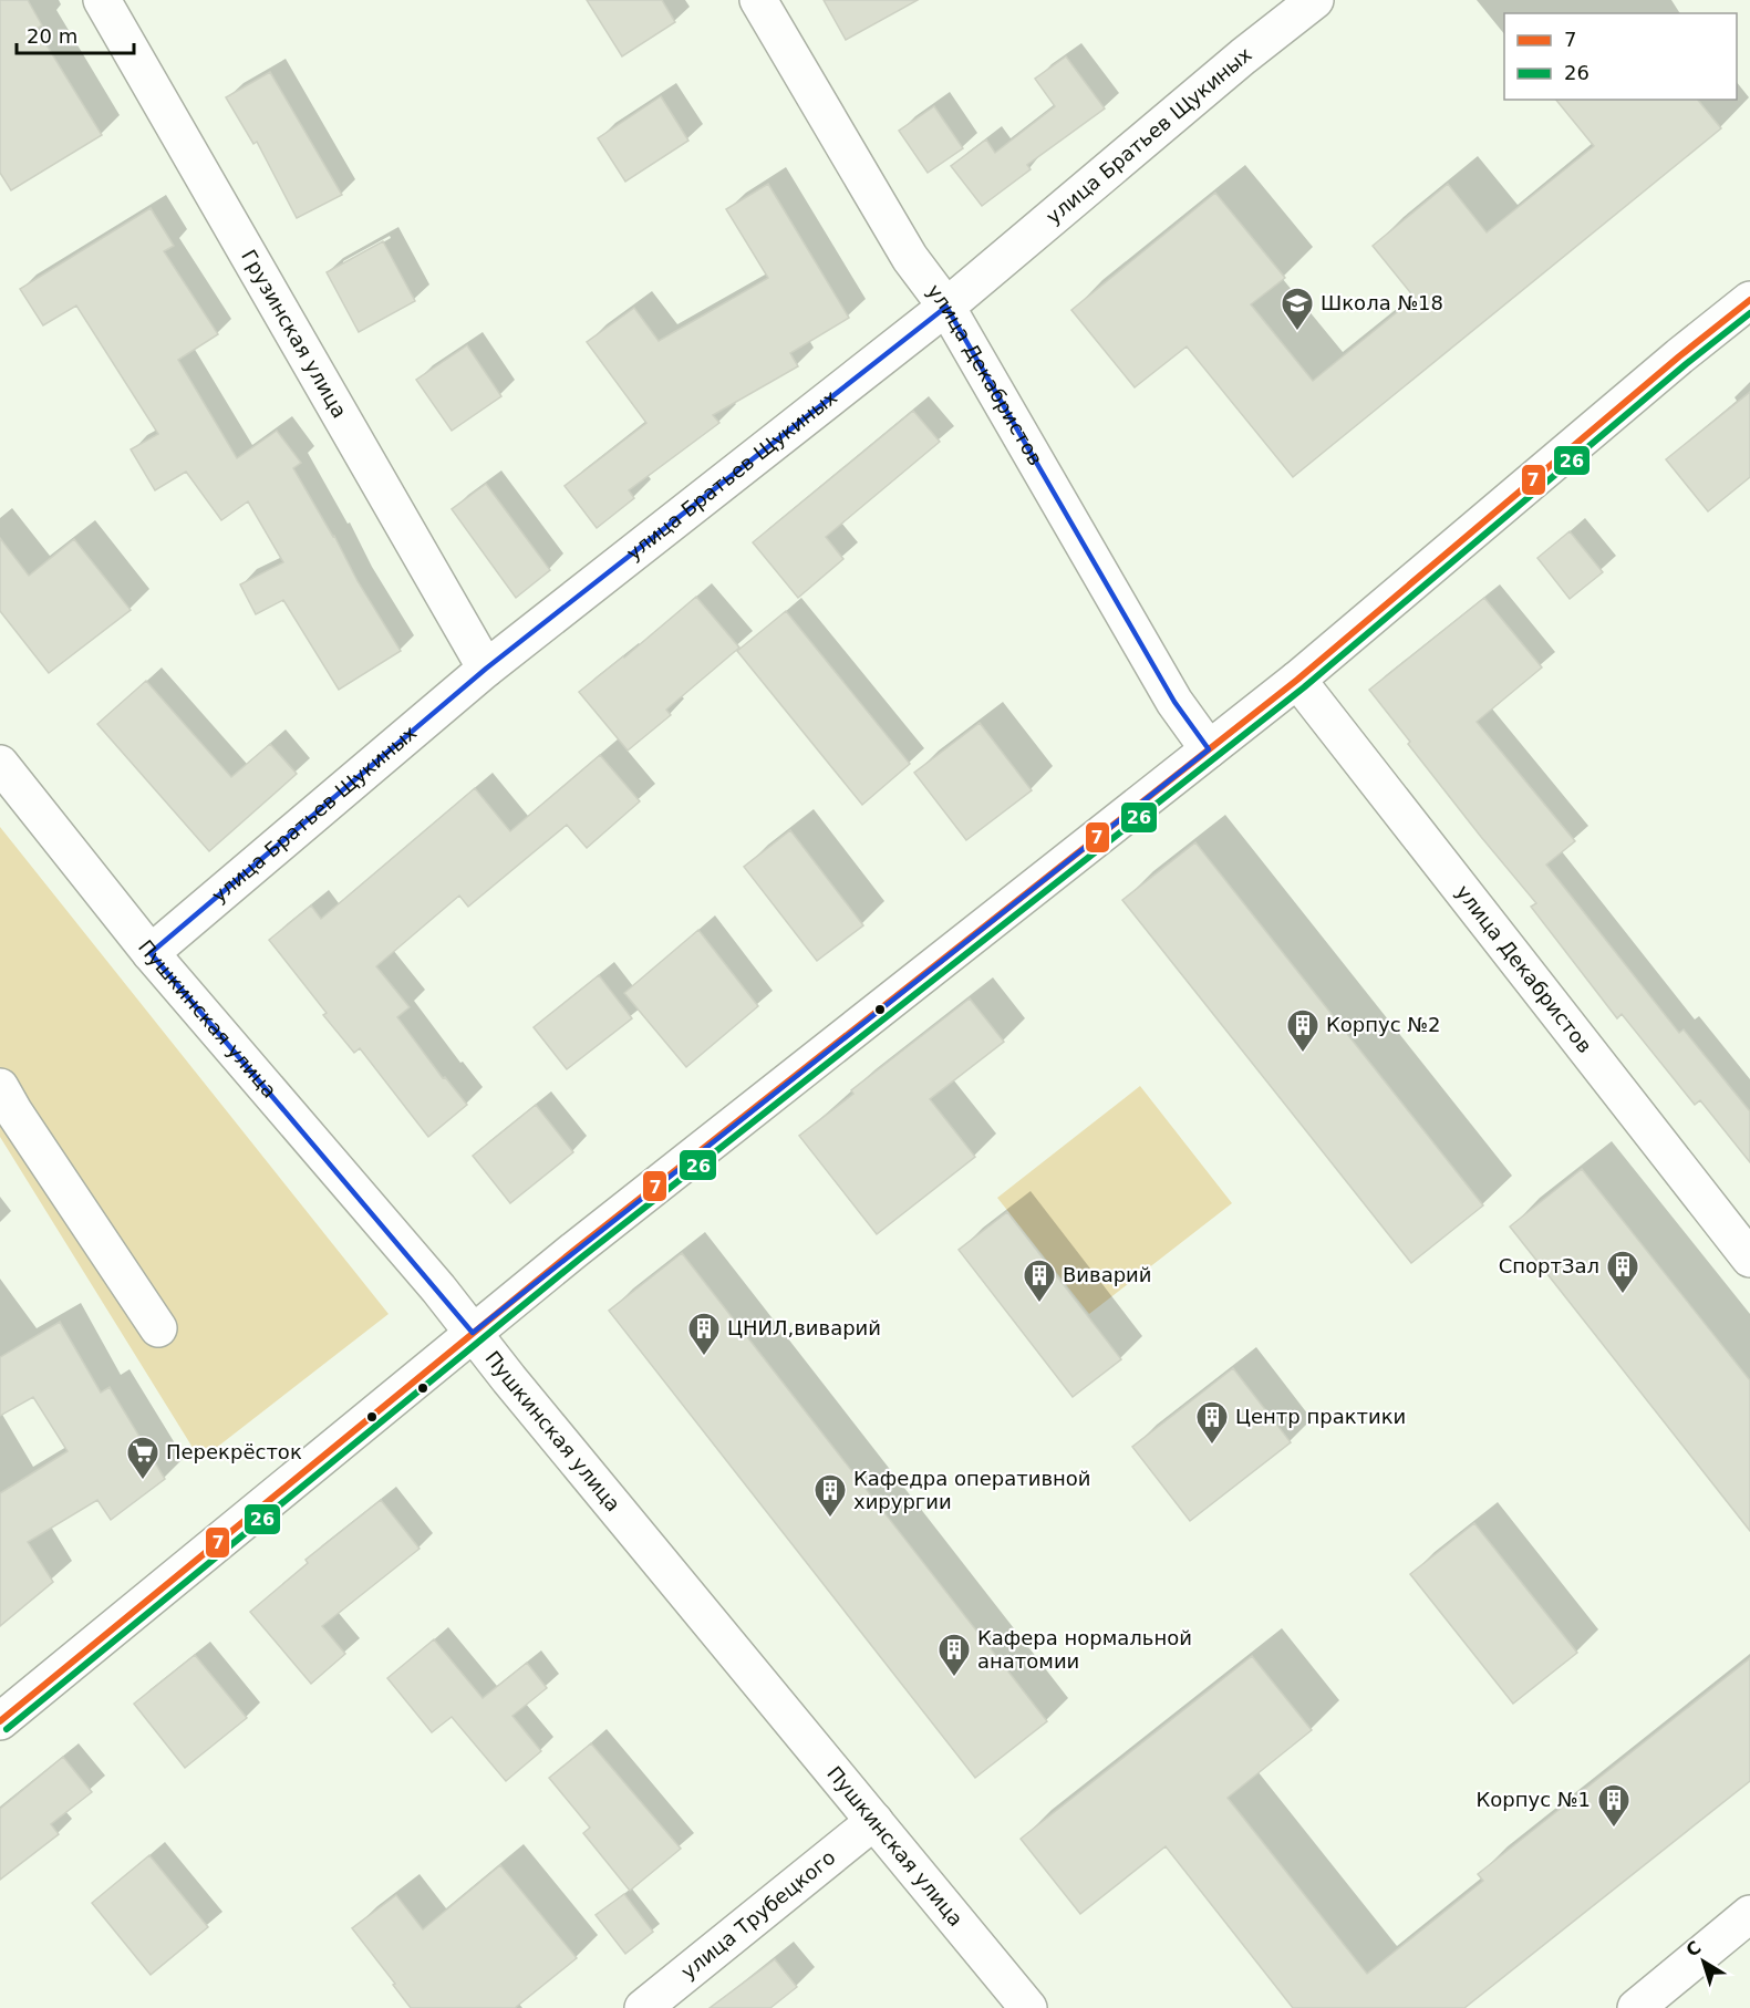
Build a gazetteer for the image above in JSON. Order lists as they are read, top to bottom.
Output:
{
  "streets": {
    "street": [
      "улица Братьев Щукиных",
      "Грузинская улица",
      "улица Декабристов",
      "Пушкинская улица",
      "улица Трубецкого"
    ]
  },
  "crossings": [
    ["улица Братьев Щукиных", "Грузинская улица"],
    ["улица Братьев Щукиных", "улица Декабристов"],
    ["улица Братьев Щукиных", "Пушкинская улица"],
    ["Пушкинская улица", "улица Трубецкого"]
  ],
  "places": {
    "school or university": ["Школа №18"],
    "building": [
      "Корпус №2",
      "СпортЗал",
      "Виварий",
      "ЦНИЛ,виварий",
      "Центр практики",
      "Кафедра оперативной хирургии",
      "Кафера нормальной анатомии",
      "Корпус №1"
    ],
    "supermarket": ["Перекрёсток"]
  },
  "lines": ["transit line 7", "transit line 26"],
  "legend": ["7", "26"],
  "scale_bar": "20 m",
  "north": "top left"
}
